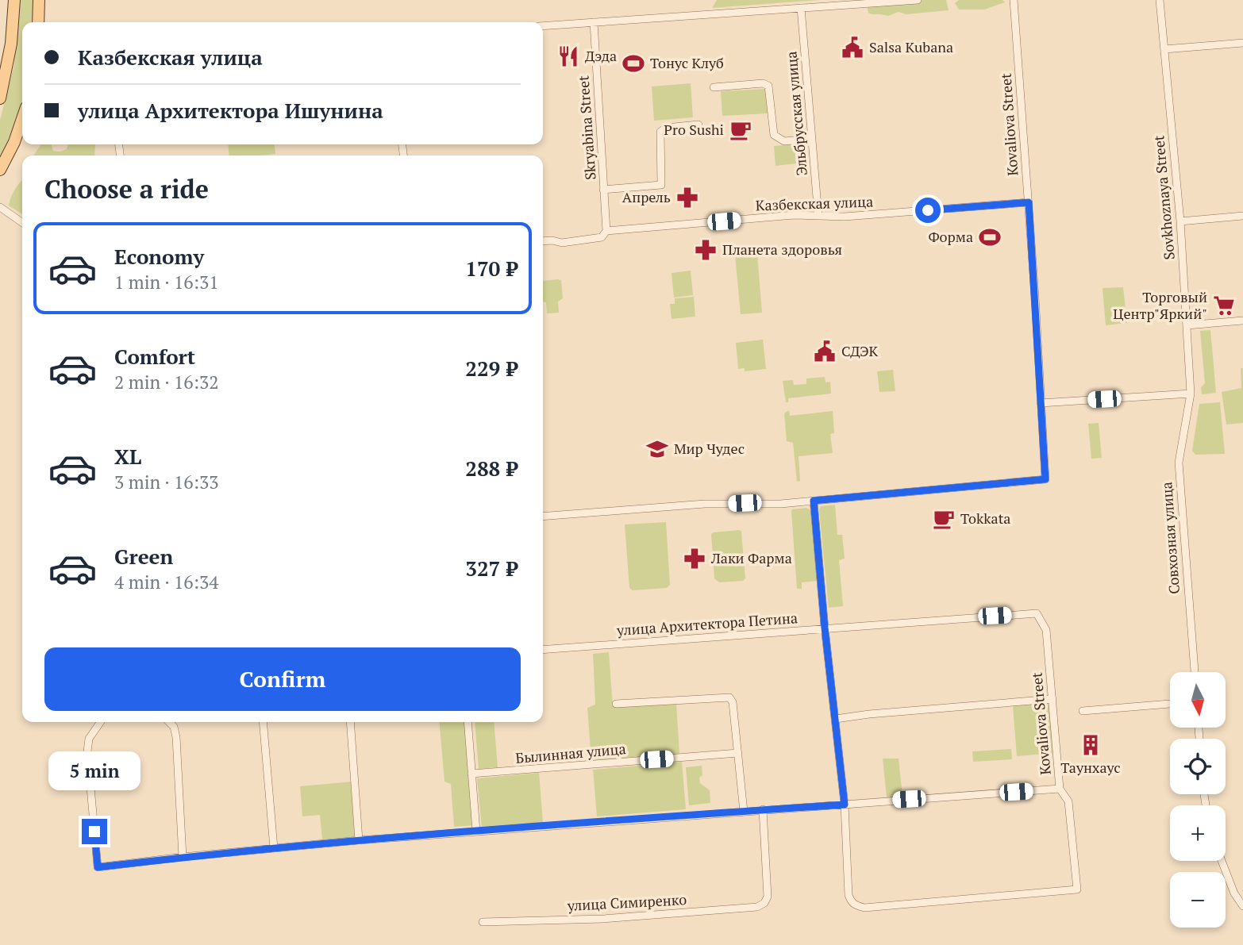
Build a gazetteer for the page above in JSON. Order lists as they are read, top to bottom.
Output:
{
  "streets": {
    "street": [
      "Эльбрусская улица",
      "Kovaliova Street",
      "Skryabina Street",
      "Sovkhoznaya Street",
      "Казбекская улица",
      "Совхозная улица",
      "улица Архитектора Петина",
      "Былинная улица",
      "улица Симиренко"
    ]
  },
  "crossings": [
    ["Эльбрусская улица", "Казбекская улица"],
    ["Kovaliova Street", "Казбекская улица"],
    ["Kovaliova Street", "улица Архитектора Петина"],
    ["Skryabina Street", "Казбекская улица"],
    ["Sovkhoznaya Street", "Совхозная улица"]
  ],
  "places": {
    "public building": ["Salsa Kubana", "СДЭК"],
    "restaurant": ["Дэда"],
    "sports": ["Тонус Клуб", "Форма"],
    "cafe": ["Pro Sushi", "Tokkata"],
    "pharmacy": ["Апрель", "Планета здоровья", "Лаки Фарма"],
    "supermarket": ["Торговый Центр\"Яркий\""],
    "school or university": ["Мир Чудес"],
    "building": ["Таунхаус"]
  },
  "north": "bottom",
  "page": {
    "banner": ["Казбекская улица", "улица Архитектора Ишунина"],
    "heading": "Choose a ride",
    "list": [
      {
        "name": "Economy",
        "note": "1 min · 16:31",
        "value": "170 ₽"
      },
      {
        "name": "Comfort",
        "note": "2 min · 16:32",
        "value": "229 ₽"
      },
      {
        "name": "XL",
        "note": "3 min · 16:33",
        "value": "288 ₽"
      },
      {
        "name": "Green",
        "note": "4 min · 16:34",
        "value": "327 ₽"
      }
    ],
    "buttons": "Confirm",
    "map_buttons": ["+", "−"],
    "bubble": "5 min"
  }
}
